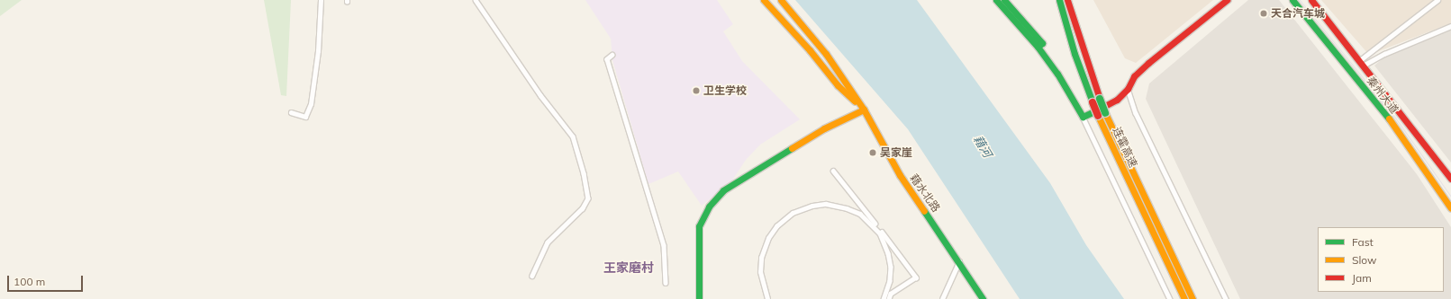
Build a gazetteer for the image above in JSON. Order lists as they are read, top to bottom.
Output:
{
  "streets": {
    "main road": ["秦州大道", "连霍高速", "藉水北路"]
  },
  "districts": ["王家磨村"],
  "water": ["藉河"],
  "places": ["天合汽车城", "卫生学校", "吴家崖"],
  "legend": ["Fast", "Slow", "Jam"],
  "scale_bar": "100 m"
}
